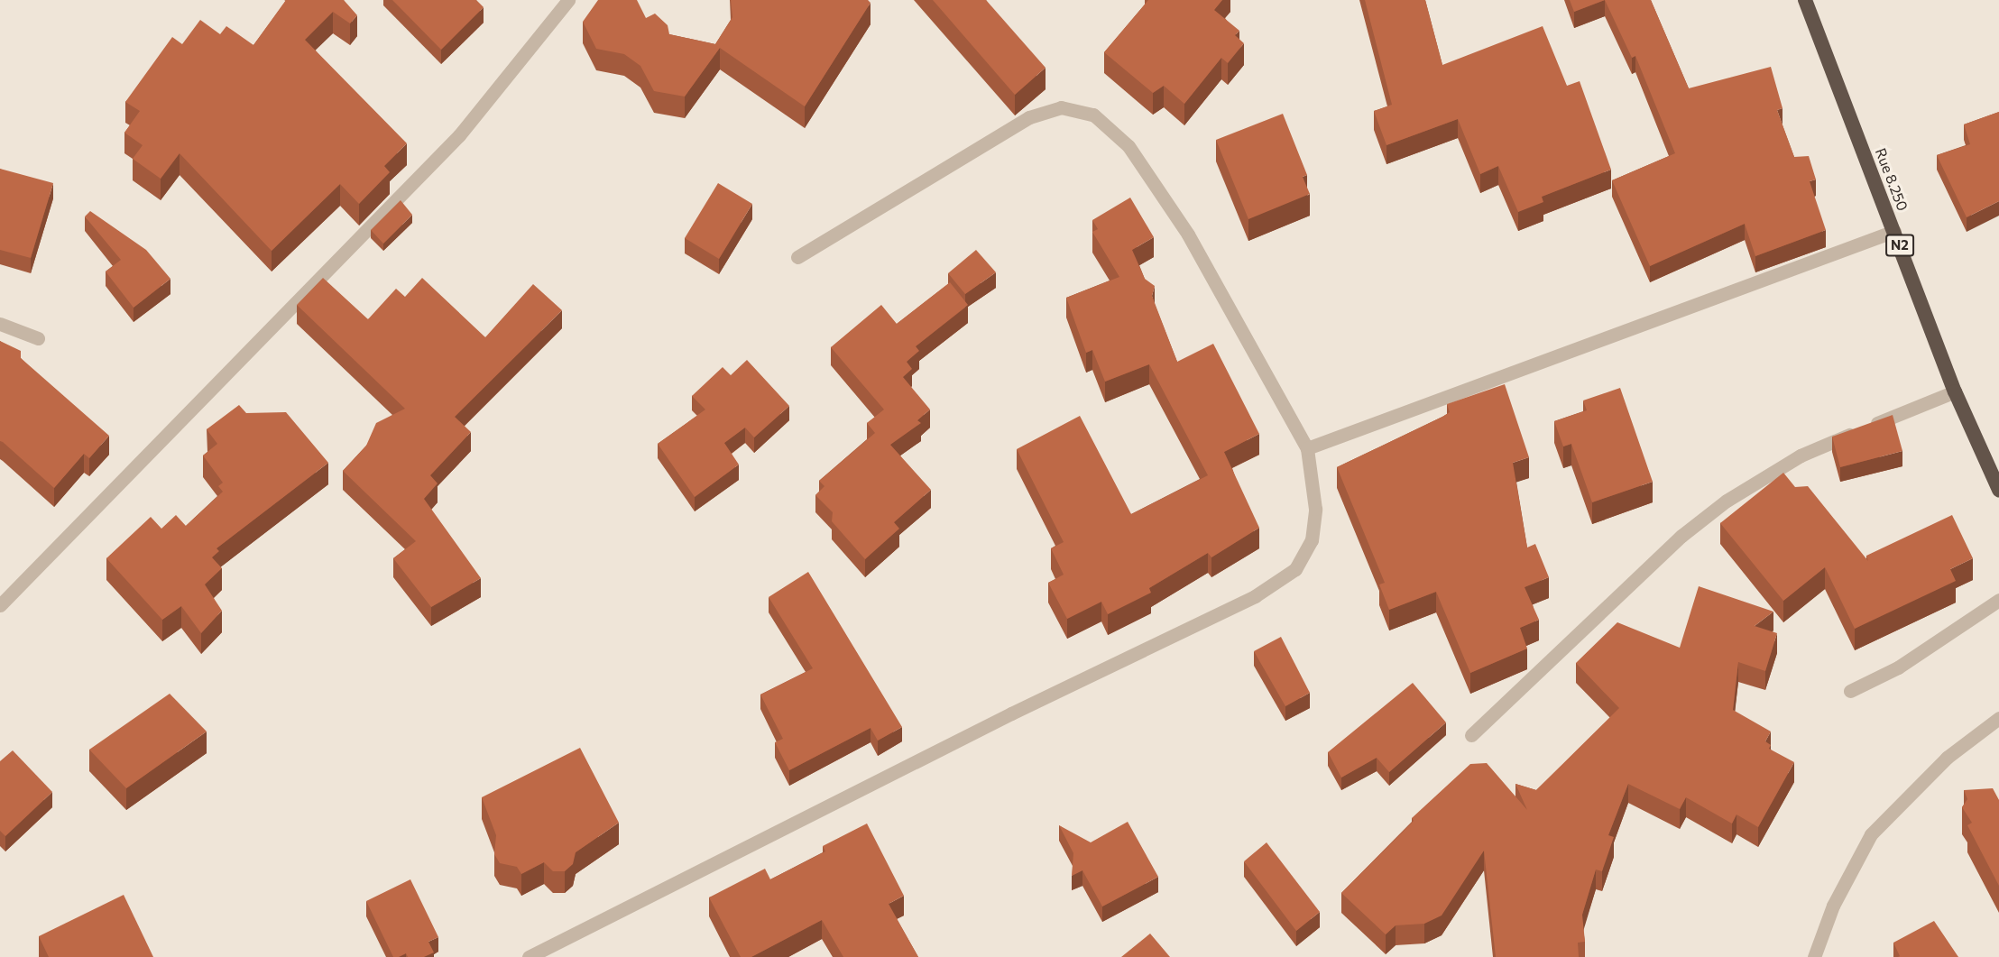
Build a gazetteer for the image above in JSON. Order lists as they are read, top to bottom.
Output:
{
  "streets": {
    "highway": ["Rue 8.250", "N2"]
  }
}
